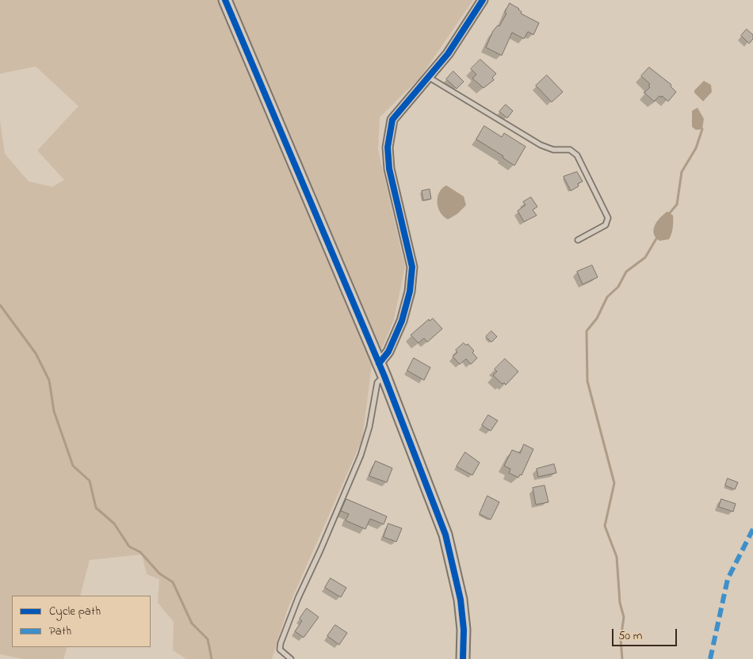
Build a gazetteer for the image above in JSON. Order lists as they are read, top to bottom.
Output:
{
  "legend": ["Cycle path", "Path"],
  "scale_bar": "50 m"
}
